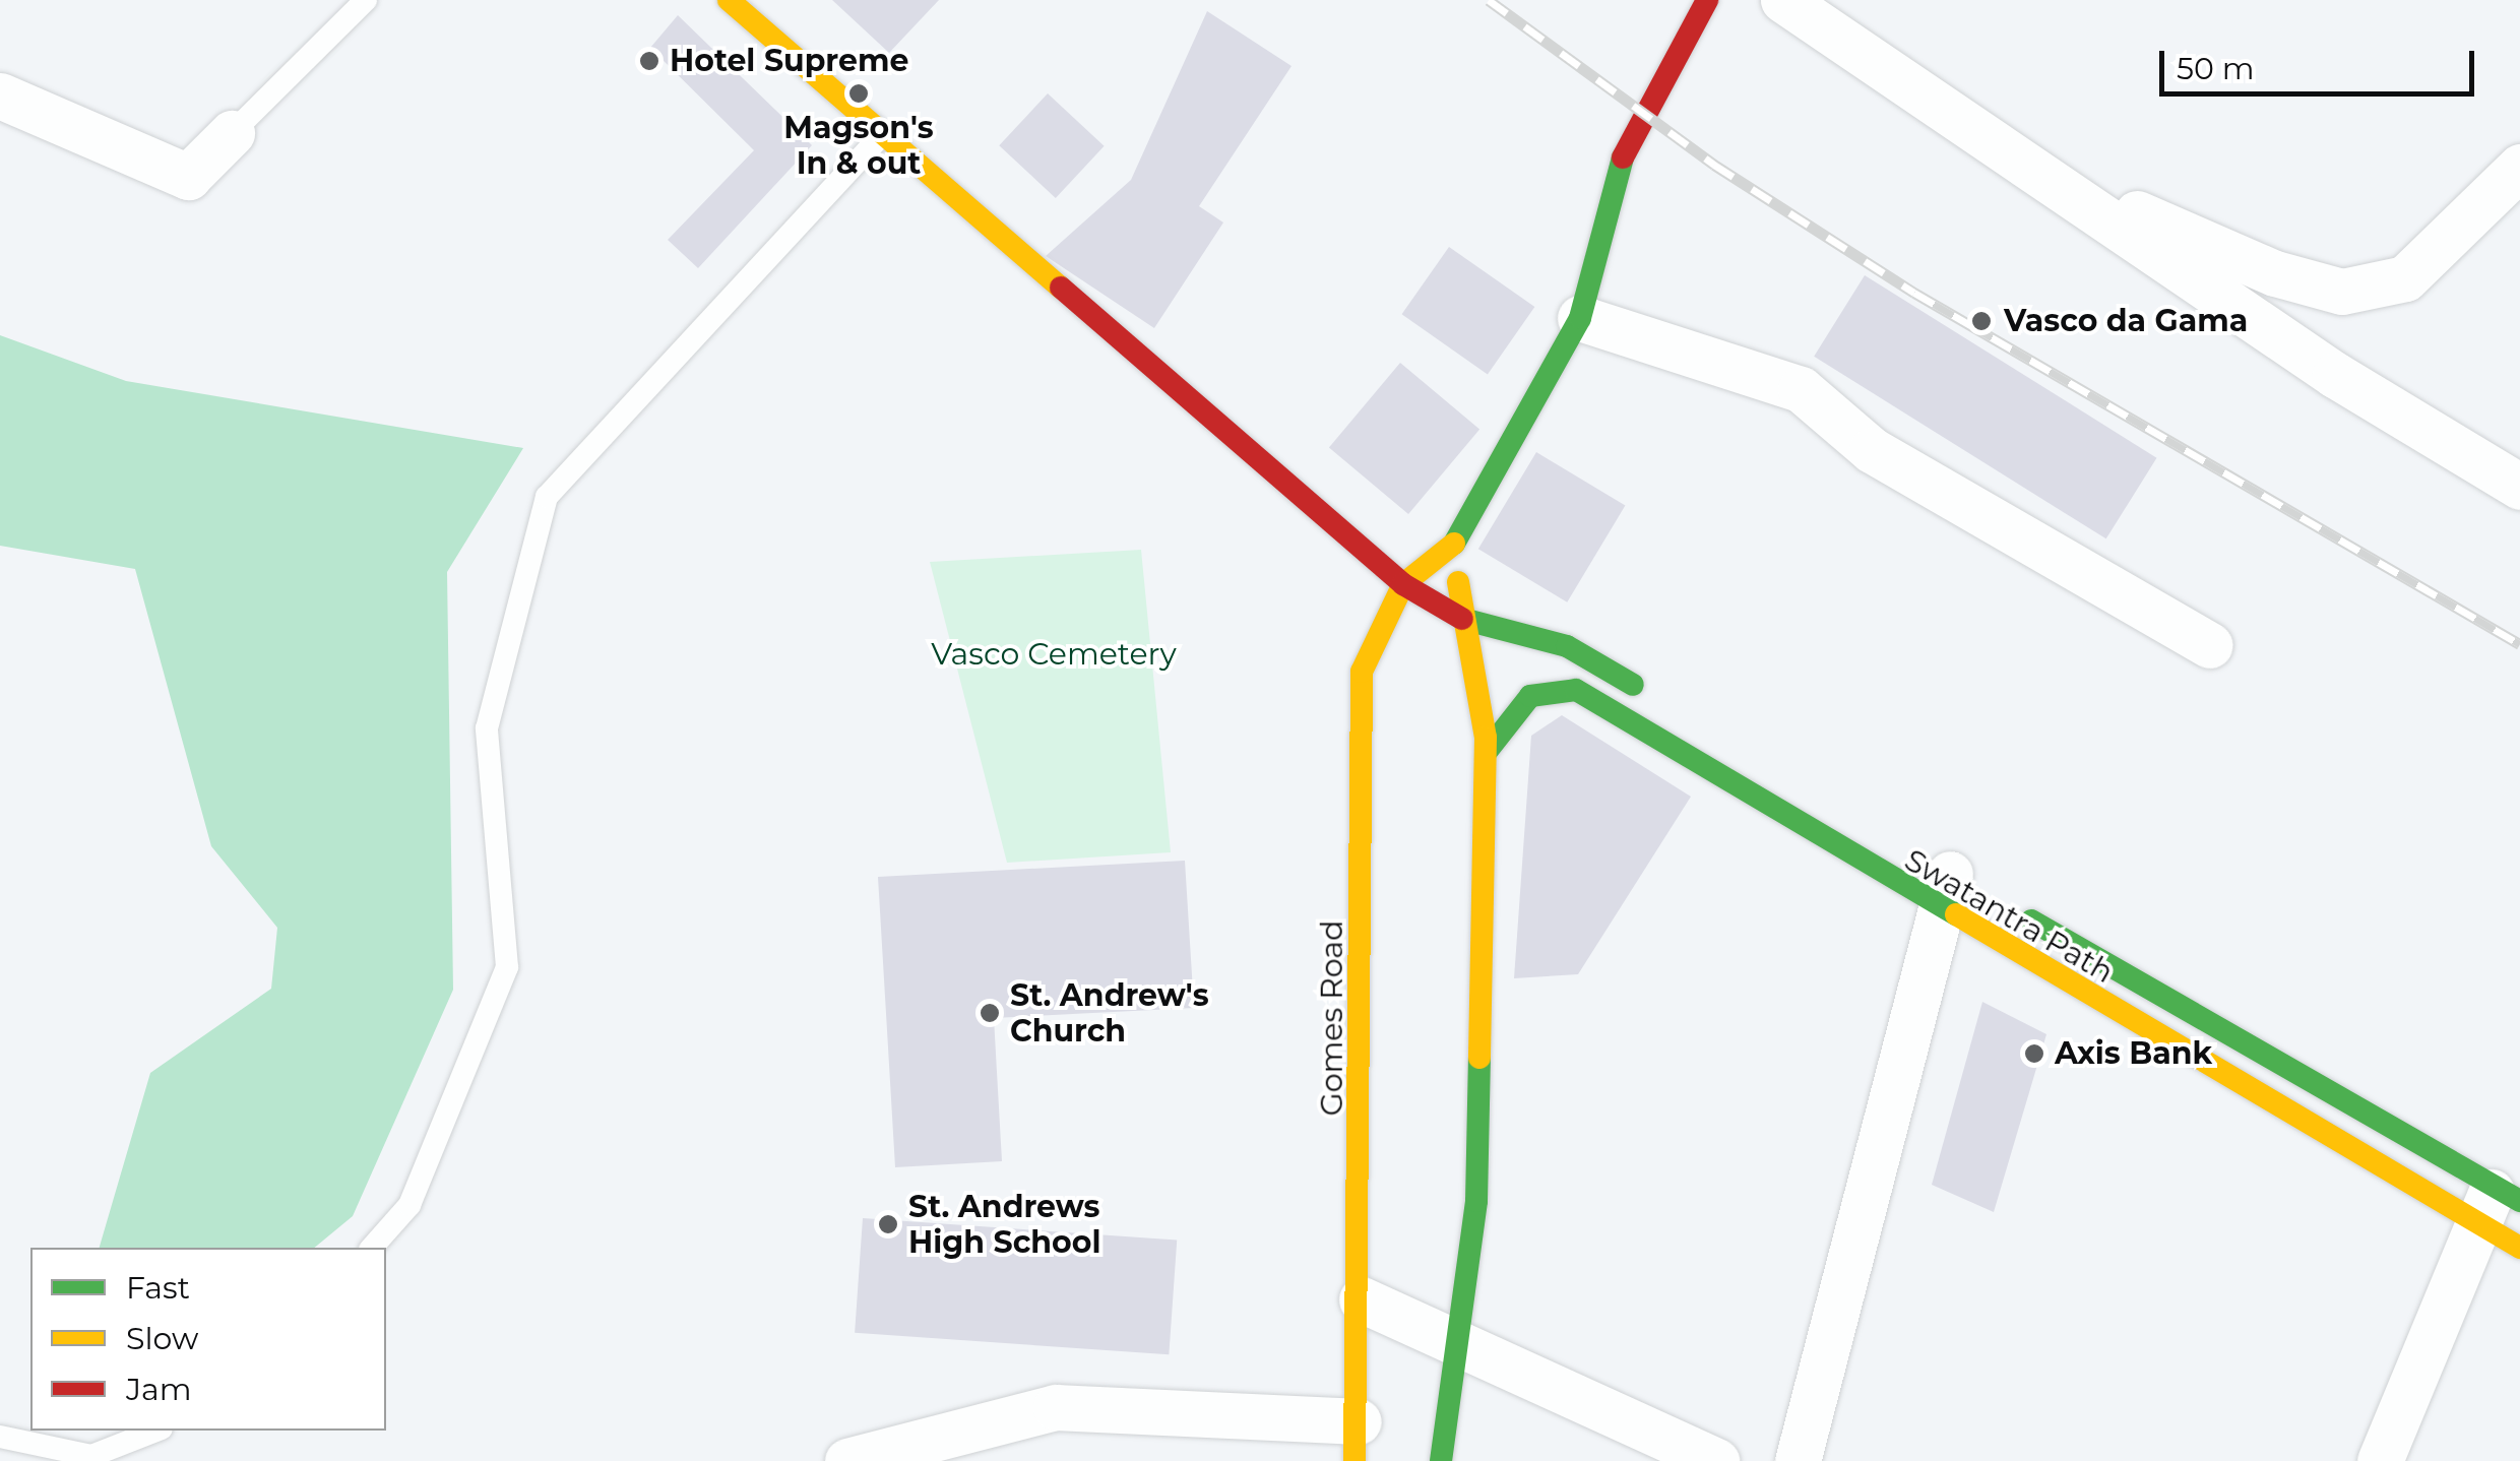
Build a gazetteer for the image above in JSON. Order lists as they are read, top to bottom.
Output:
{
  "streets": {
    "main road": ["Swatantra Path", "Gomes Road"]
  },
  "parks": ["Vasco Cemetery"],
  "places": [
    "Hotel Supreme",
    "Magson's In & out",
    "Vasco da Gama",
    "St. Andrew's Church",
    "Axis Bank",
    "St. Andrews High School"
  ],
  "legend": ["Fast", "Slow", "Jam"],
  "scale_bar": "50 m"
}
